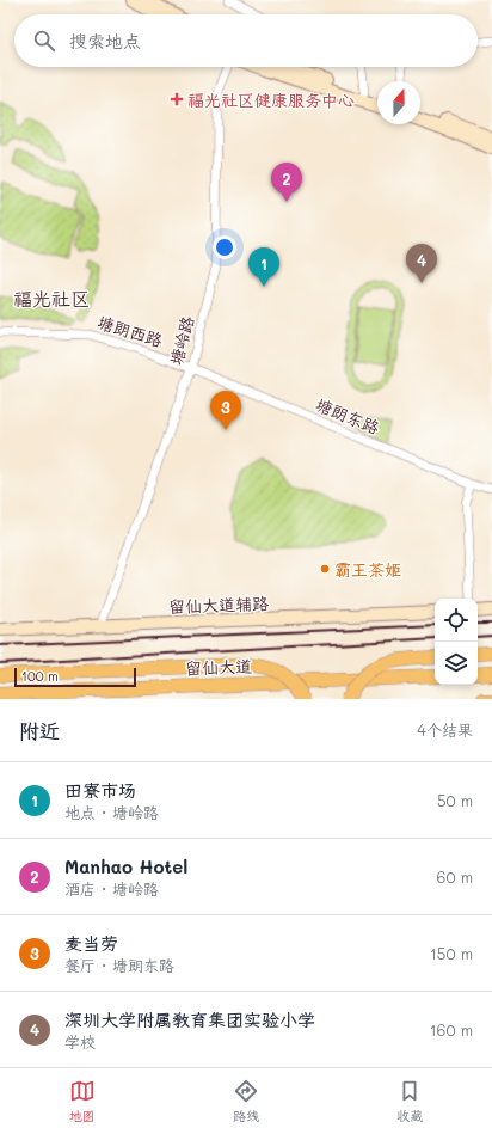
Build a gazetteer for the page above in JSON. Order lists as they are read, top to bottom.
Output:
{
  "streets": {
    "main road": ["留仙大道辅路", "留仙大道"],
    "street": ["塘朗西路", "塘岭路", "塘朗东路"]
  },
  "crossings": [
    ["塘朗西路", "塘岭路"],
    ["塘朗西路", "塘朗东路"],
    ["塘岭路", "塘朗东路"],
    ["塘岭路", "留仙大道辅路"]
  ],
  "districts": ["福光社区"],
  "places": {
    "health": ["福光社区健康服务中心"],
    "other": ["霸王茶姬"]
  },
  "scale_bar": "100 m",
  "north": "top",
  "page": {
    "search": "搜索地点",
    "pins": [
      "2",
      "4",
      "1",
      "3"
    ],
    "scale": "100 m",
    "heading": ["附近", "4个结果"],
    "list": [
      {
        "mark": "1",
        "name": "田寮市场",
        "note": "地点 · 塘岭路",
        "value": "50 m"
      },
      {
        "mark": "2",
        "name": "Manhao Hotel",
        "note": "酒店 · 塘岭路",
        "value": "60 m"
      },
      {
        "mark": "3",
        "name": "麦当劳",
        "note": "餐厅 · 塘朗东路",
        "value": "150 m"
      },
      {
        "mark": "4",
        "name": "深圳大学附属教育集团实验小学",
        "note": "学校",
        "value": "160 m"
      }
    ],
    "nav": ["地图", "路线", "收藏"]
  }
}
